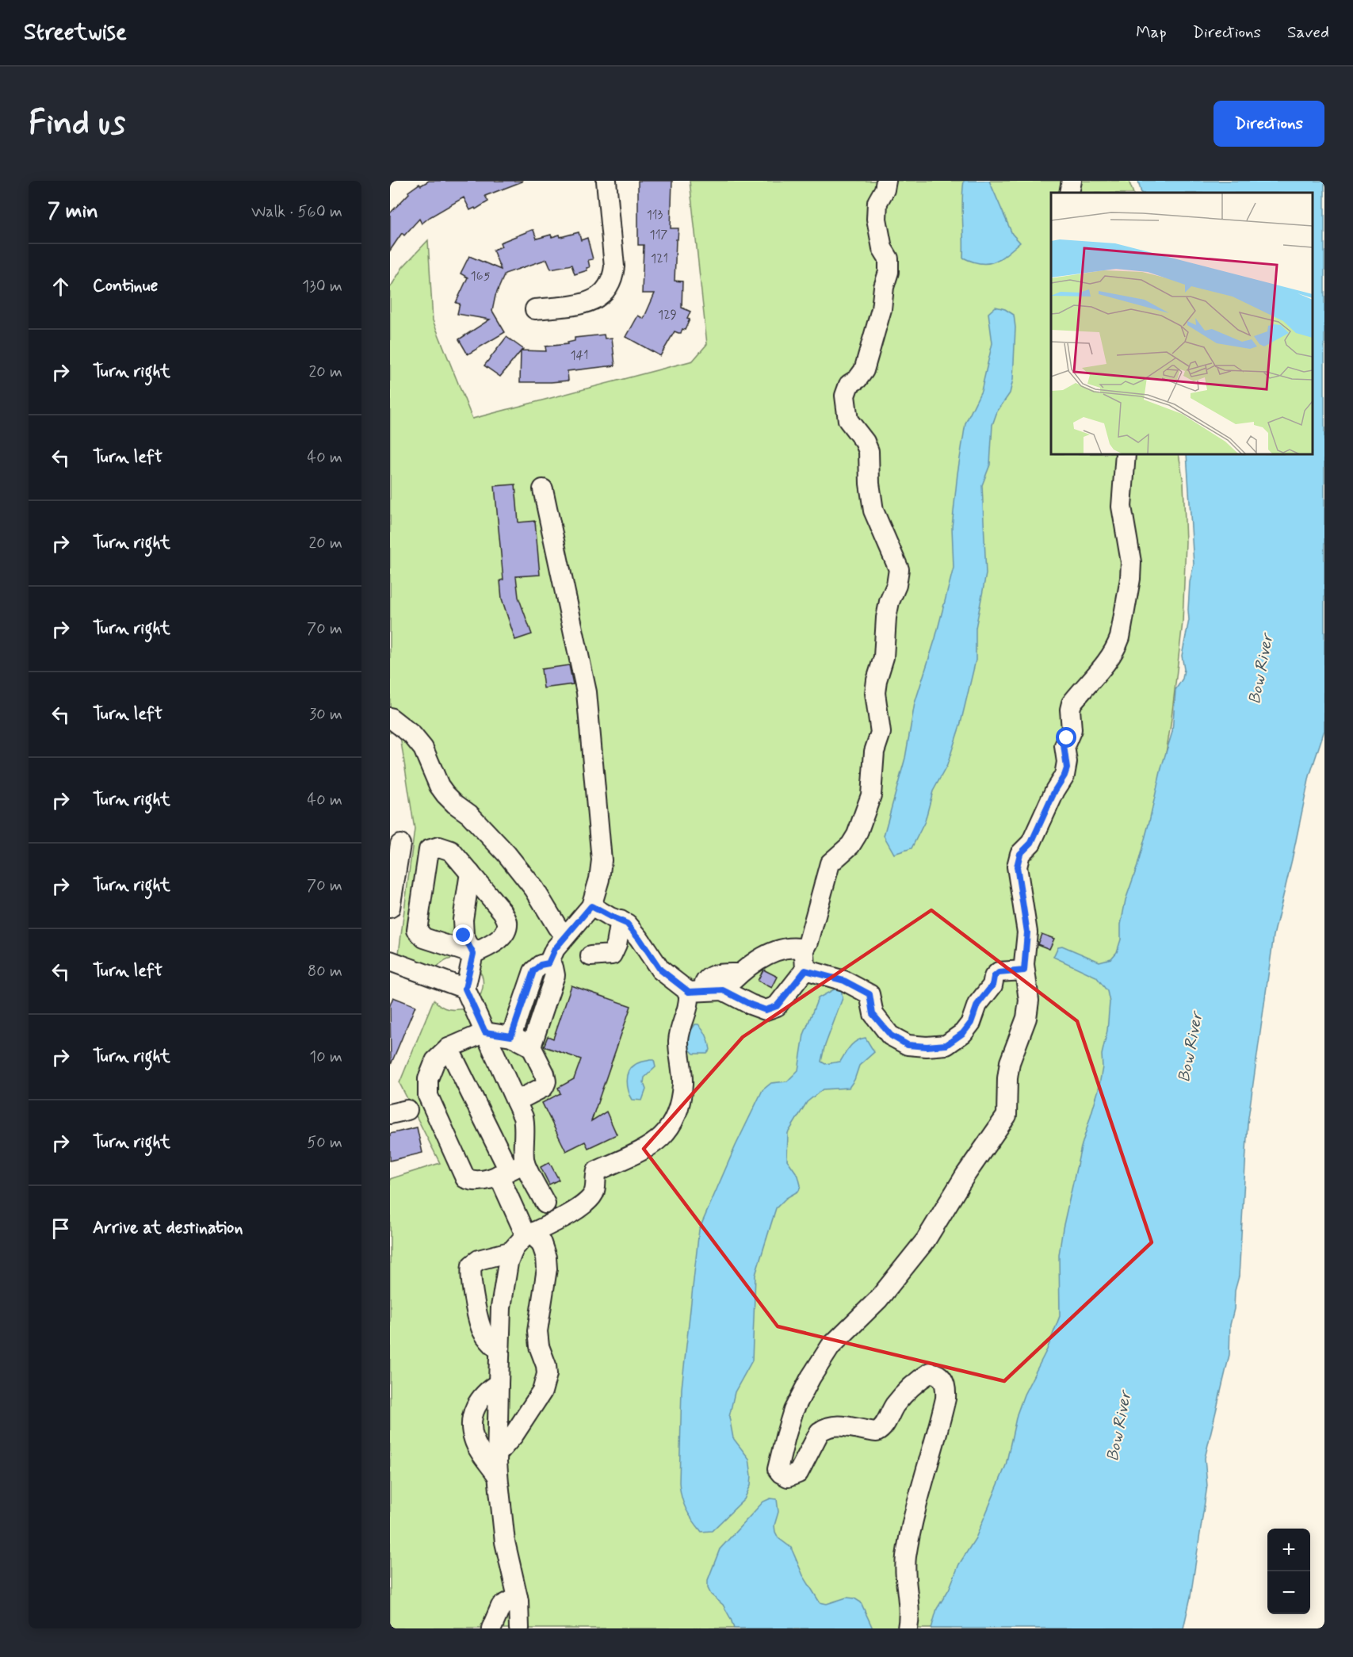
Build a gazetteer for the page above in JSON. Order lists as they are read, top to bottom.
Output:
{
  "water": ["Bow River"],
  "house_numbers": [
    "113",
    "117",
    "121",
    "165",
    "129",
    "141"
  ],
  "page": {
    "header": "Streetwise",
    "nav": ["Map", "Directions", "Saved"],
    "buttons": "Directions",
    "title": "Find us",
    "heading": ["7 min", "Walk · 560 m"],
    "list": [
      ["Continue", "130 m"],
      ["Turn right", "20 m"],
      ["Turn left", "40 m"],
      ["Turn right", "20 m"],
      ["Turn right", "70 m"],
      ["Turn left", "30 m"],
      ["Turn right", "40 m"],
      ["Turn right", "70 m"],
      ["Turn left", "80 m"],
      ["Turn right", "10 m"],
      ["Turn right", "50 m"],
      "Arrive at destination"
    ],
    "map_buttons": ["+", "−"]
  }
}
